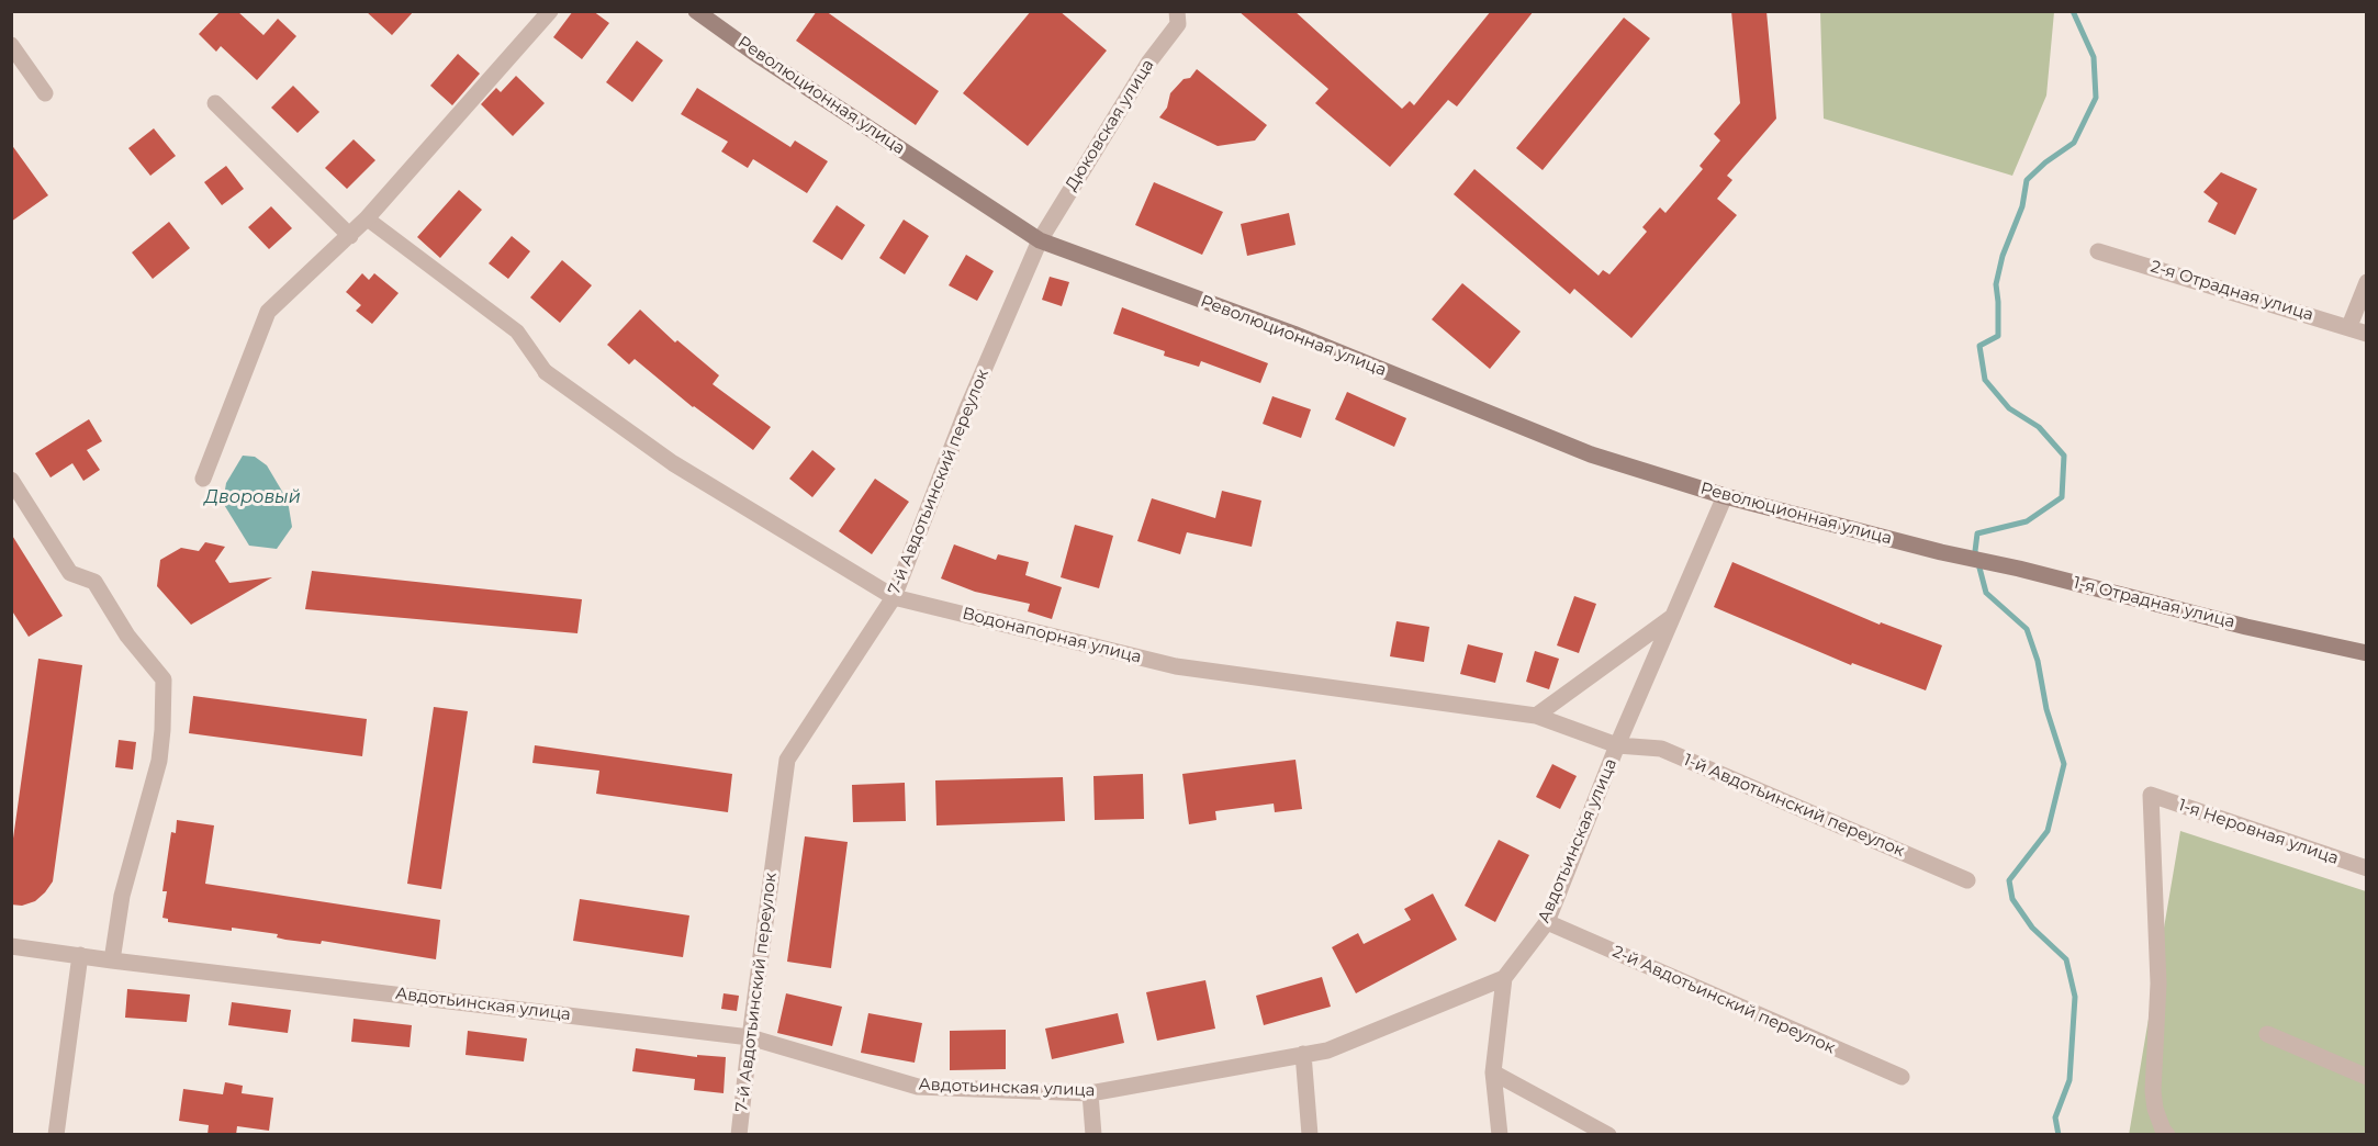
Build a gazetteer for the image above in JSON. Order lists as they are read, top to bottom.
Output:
{
  "streets": {
    "main road": ["Революционная улица", "1-я Отрадная улица"],
    "street": [
      "Дюковская улица",
      "2-я Отрадная улица",
      "7-й Авдотьинский переулок",
      "Водонапорная улица",
      "1-й Авдотьинский переулок",
      "1-я Неровная улица",
      "Авдотьинская улица",
      "2-й Авдотьинский переулок"
    ]
  },
  "crossings": [
    ["Революционная улица", "Дюковская улица"],
    ["Революционная улица", "7-й Авдотьинский переулок"],
    ["Революционная улица", "1-я Отрадная улица"],
    ["Революционная улица", "Авдотьинская улица"],
    ["Дюковская улица", "7-й Авдотьинский переулок"],
    ["7-й Авдотьинский переулок", "Водонапорная улица"],
    ["7-й Авдотьинский переулок", "Авдотьинская улица"],
    ["Водонапорная улица", "1-й Авдотьинский переулок"],
    ["Водонапорная улица", "Авдотьинская улица"],
    ["1-й Авдотьинский переулок", "Авдотьинская улица"],
    ["Авдотьинская улица", "2-й Авдотьинский переулок"]
  ],
  "water": ["Дворовый"]
}
